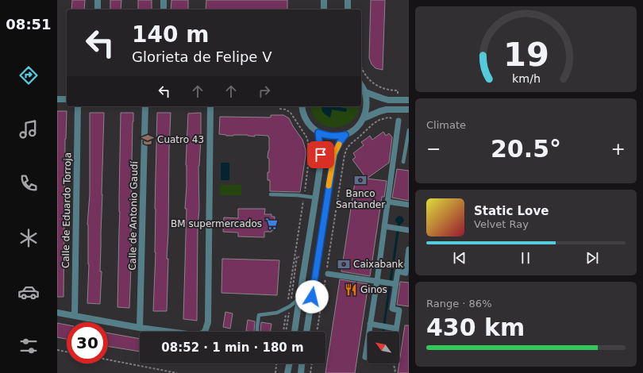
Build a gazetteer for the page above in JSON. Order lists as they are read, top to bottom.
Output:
{
  "streets": {
    "street": ["Calle de Eduardo Torroja", "Calle de Antonio Gaudí"]
  },
  "places": {
    "school or university": ["Cuatro 43"],
    "bank": ["Banco Santander", "Caixabank"],
    "supermarket": ["BM supermercados"],
    "restaurant": ["Ginos"]
  },
  "north": "top left",
  "page": {
    "tabs": "08:51",
    "turn": ["140 m", "Glorieta de Felipe V"],
    "tile": [
      "Climate",
      ["Range · 86%", "430 km"]
    ],
    "heat": ["−", "20.5°", "+"],
    "song": ["Static Love", "Velvet Ray"],
    "limit": "30",
    "trip": "08:52 · 1 min · 180 m",
    "gauge": ["19", "km/h"]
  }
}
